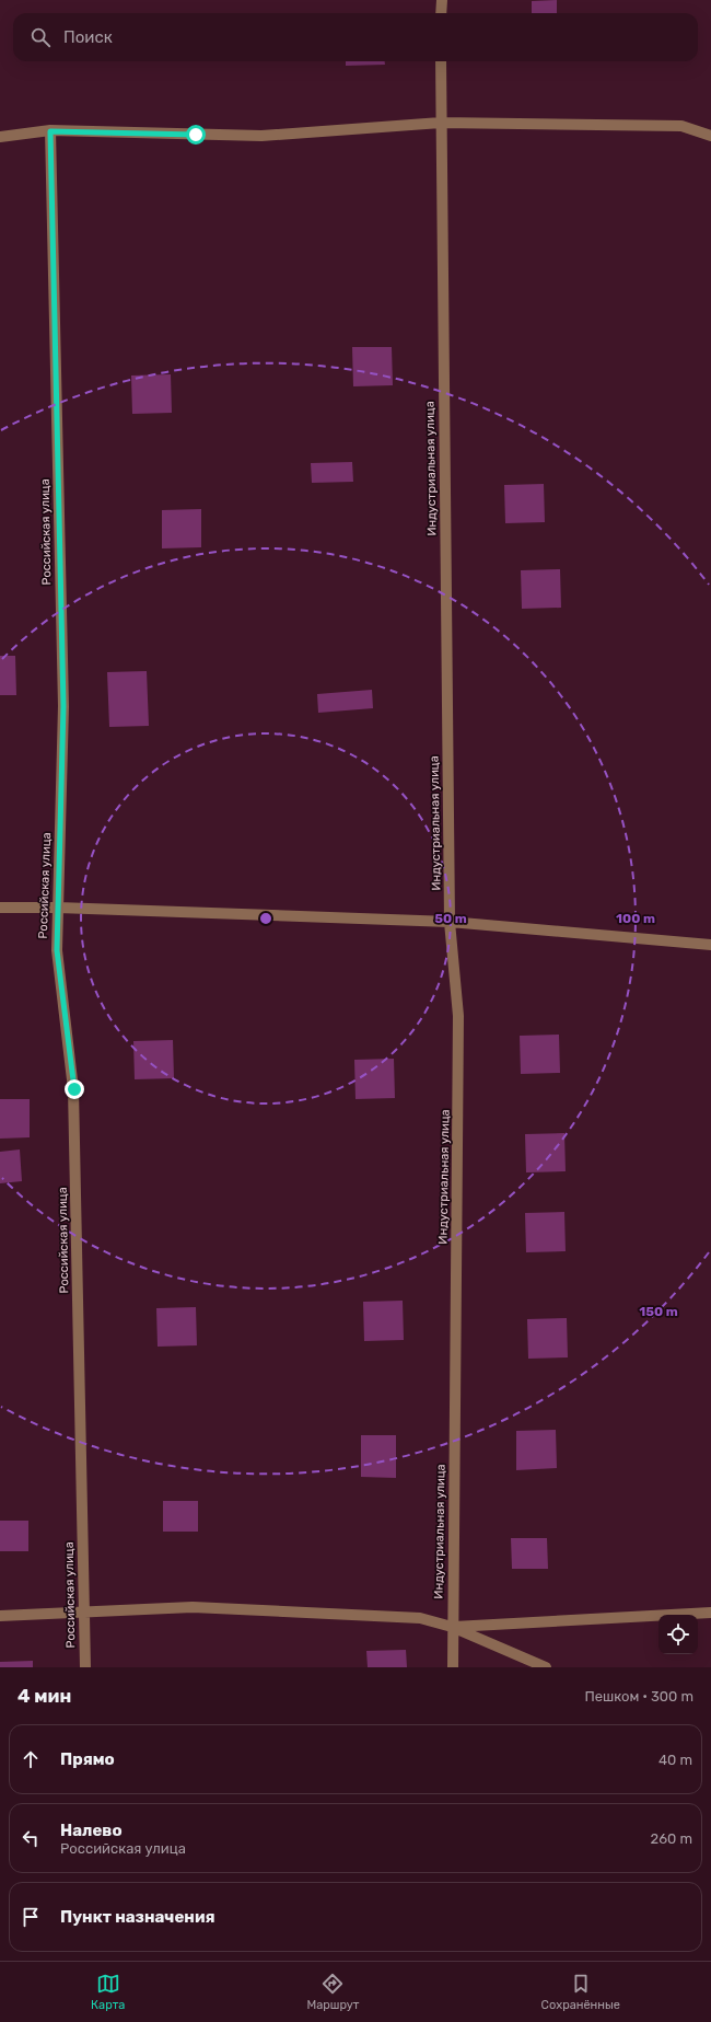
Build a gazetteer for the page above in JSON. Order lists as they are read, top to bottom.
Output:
{
  "streets": {
    "street": ["Индустриальная улица", "Российская улица"]
  },
  "page": {
    "search": "Поиск",
    "heading": ["4 мин", "Пешком · 300 m"],
    "list": [
      ["Прямо", "40 m"],
      ["Налево", "Российская улица", "260 m"],
      "Пункт назначения"
    ],
    "nav": ["Карта", "Маршрут", "Сохранённые"]
  },
  "rings": ["50 m", "100 m", "150 m"]
}
